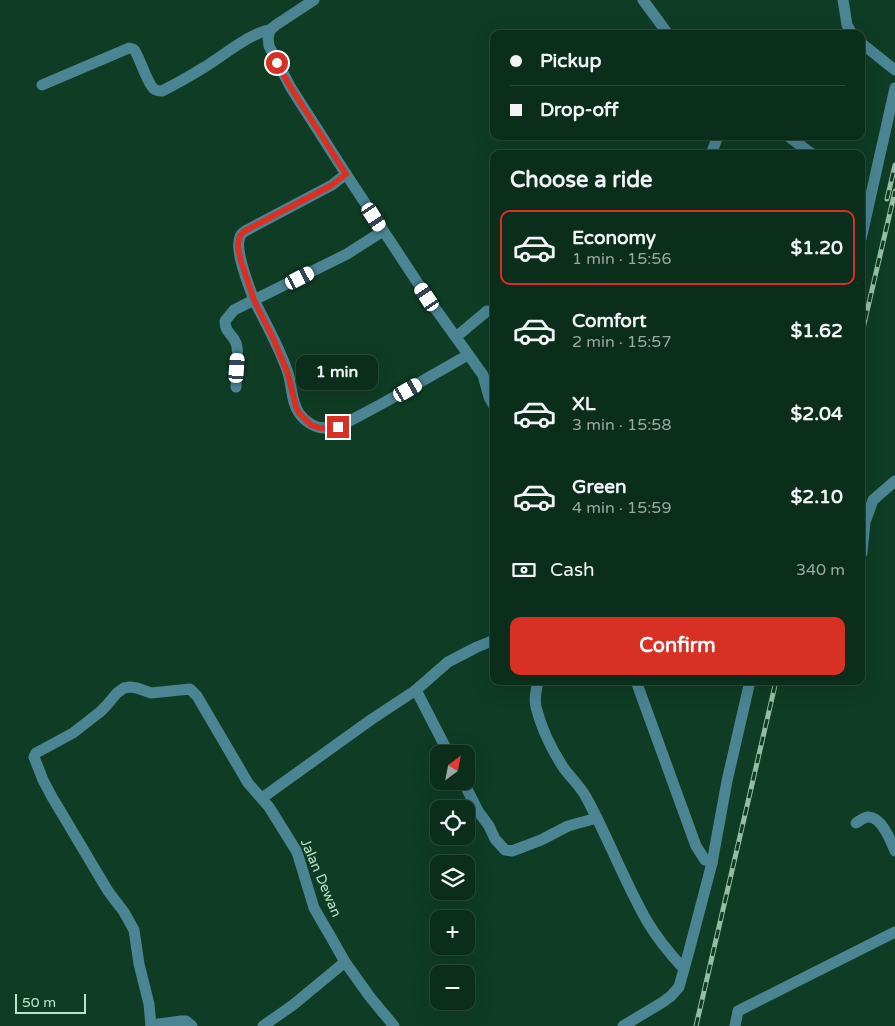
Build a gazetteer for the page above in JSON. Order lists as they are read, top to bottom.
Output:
{
  "streets": {
    "street": ["Jalan Dewan"]
  },
  "scale_bar": "50 m",
  "north": "top right",
  "page": {
    "banner": ["Pickup", "Drop-off"],
    "heading": "Choose a ride",
    "list": [
      {
        "name": "Economy",
        "note": "1 min · 15:56",
        "value": "$1.20"
      },
      {
        "name": "Comfort",
        "note": "2 min · 15:57",
        "value": "$1.62"
      },
      {
        "name": "XL",
        "note": "3 min · 15:58",
        "value": "$2.04"
      },
      {
        "name": "Green",
        "note": "4 min · 15:59",
        "value": "$2.10"
      }
    ],
    "bubble": "1 min",
    "pay": ["Cash", "340 m"],
    "buttons": "Confirm",
    "map_buttons": ["+", "−"],
    "scale": "50 m"
  }
}
